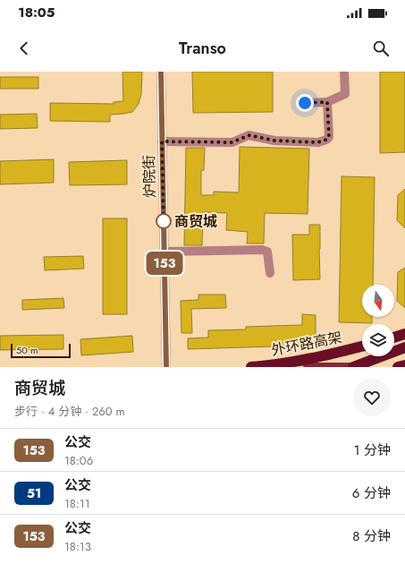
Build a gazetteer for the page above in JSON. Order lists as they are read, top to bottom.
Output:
{
  "streets": {
    "highway": ["外环路高架"],
    "street": ["炉院街"]
  },
  "places": ["商贸城"],
  "lines": ["bus line 153"],
  "scale_bar": "50 m",
  "north": "bottom",
  "page": {
    "status": "18:05",
    "header": "Transo",
    "on_map": "153",
    "scale": "50 m",
    "heading": ["商贸城", "步行 · 4 分钟 · 260 m"],
    "list": [
      {
        "mark": "153",
        "name": "公交",
        "note": "18:06",
        "value": "1 分钟"
      },
      {
        "mark": "51",
        "name": "公交",
        "note": "18:11",
        "value": "6 分钟"
      },
      {
        "mark": "153",
        "name": "公交",
        "note": "18:13",
        "value": "8 分钟"
      }
    ]
  }
}
